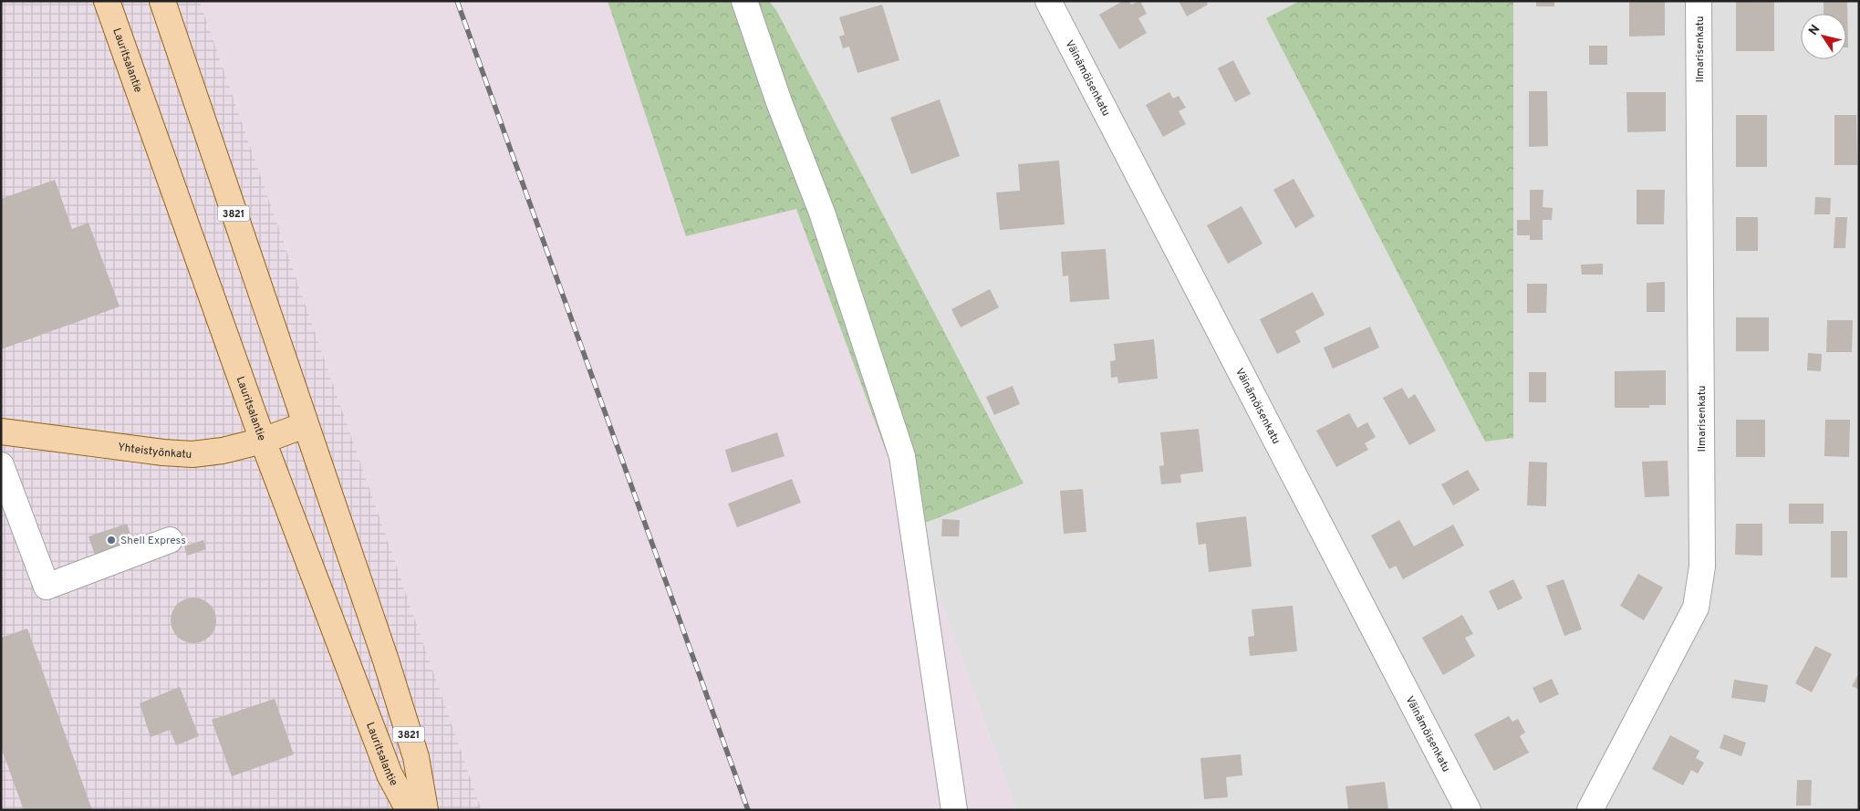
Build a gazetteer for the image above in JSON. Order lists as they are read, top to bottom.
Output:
{
  "streets": {
    "main road": ["Lauritsalantie", "3821", "Yhteistyönkatu"],
    "street": ["Ilmarisenkatu", "Väinämöisenkatu"]
  },
  "crossings": [
    ["Lauritsalantie", "Yhteistyönkatu"],
    ["3821", "Yhteistyönkatu"]
  ],
  "places": ["Shell Express"],
  "north": "top left"
}
